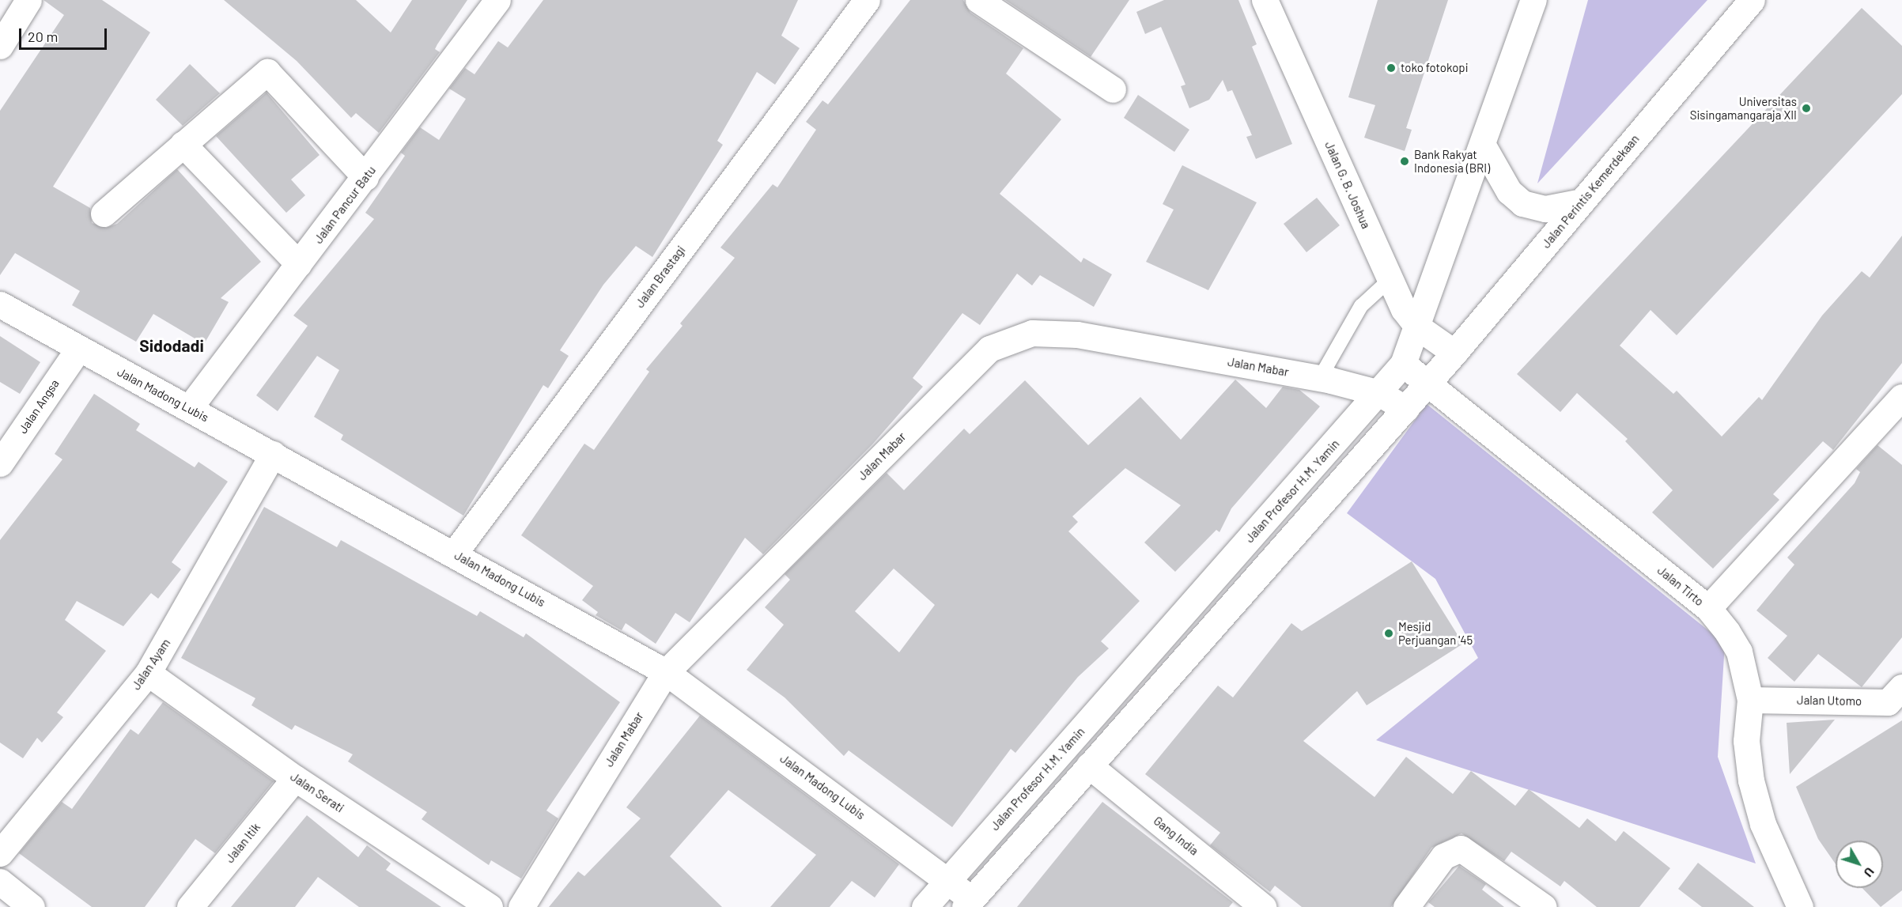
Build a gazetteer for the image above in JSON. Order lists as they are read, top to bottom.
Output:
{
  "streets": {
    "street": [
      "Jalan G. B. Joshua",
      "Jalan Perintis Kemerdekaan",
      "Jalan Pancur Batu",
      "Jalan Brastagi",
      "Jalan Mabar",
      "Jalan Madong Lubis",
      "Jalan Angsa",
      "Jalan Profesor H.M. Yamin",
      "Jalan Tirto",
      "Jalan Ayam",
      "Jalan Utomo",
      "Jalan Serati",
      "Gang India",
      "Jalan Itik"
    ]
  },
  "crossings": [
    ["Jalan G. B. Joshua", "Jalan Perintis Kemerdekaan"],
    ["Jalan G. B. Joshua", "Jalan Profesor H.M. Yamin"],
    ["Jalan Perintis Kemerdekaan", "Jalan Tirto"],
    ["Jalan Pancur Batu", "Jalan Madong Lubis"],
    ["Jalan Brastagi", "Jalan Madong Lubis"],
    ["Jalan Mabar", "Jalan Madong Lubis"],
    ["Jalan Mabar", "Jalan Profesor H.M. Yamin"],
    ["Jalan Madong Lubis", "Jalan Angsa"],
    ["Jalan Madong Lubis", "Jalan Profesor H.M. Yamin"],
    ["Jalan Madong Lubis", "Jalan Ayam"],
    ["Jalan Profesor H.M. Yamin", "Jalan Tirto"],
    ["Jalan Tirto", "Jalan Utomo"],
    ["Jalan Ayam", "Jalan Serati"],
    ["Jalan Serati", "Jalan Itik"]
  ],
  "districts": ["Sidodadi"],
  "places": [
    "toko fotokopi",
    "Universitas Sisingamangaraja XII",
    "Bank Rakyat Indonesia (BRI)",
    "Mesjid Perjuangan '45"
  ],
  "scale_bar": "20 m",
  "north": "bottom right"
}
